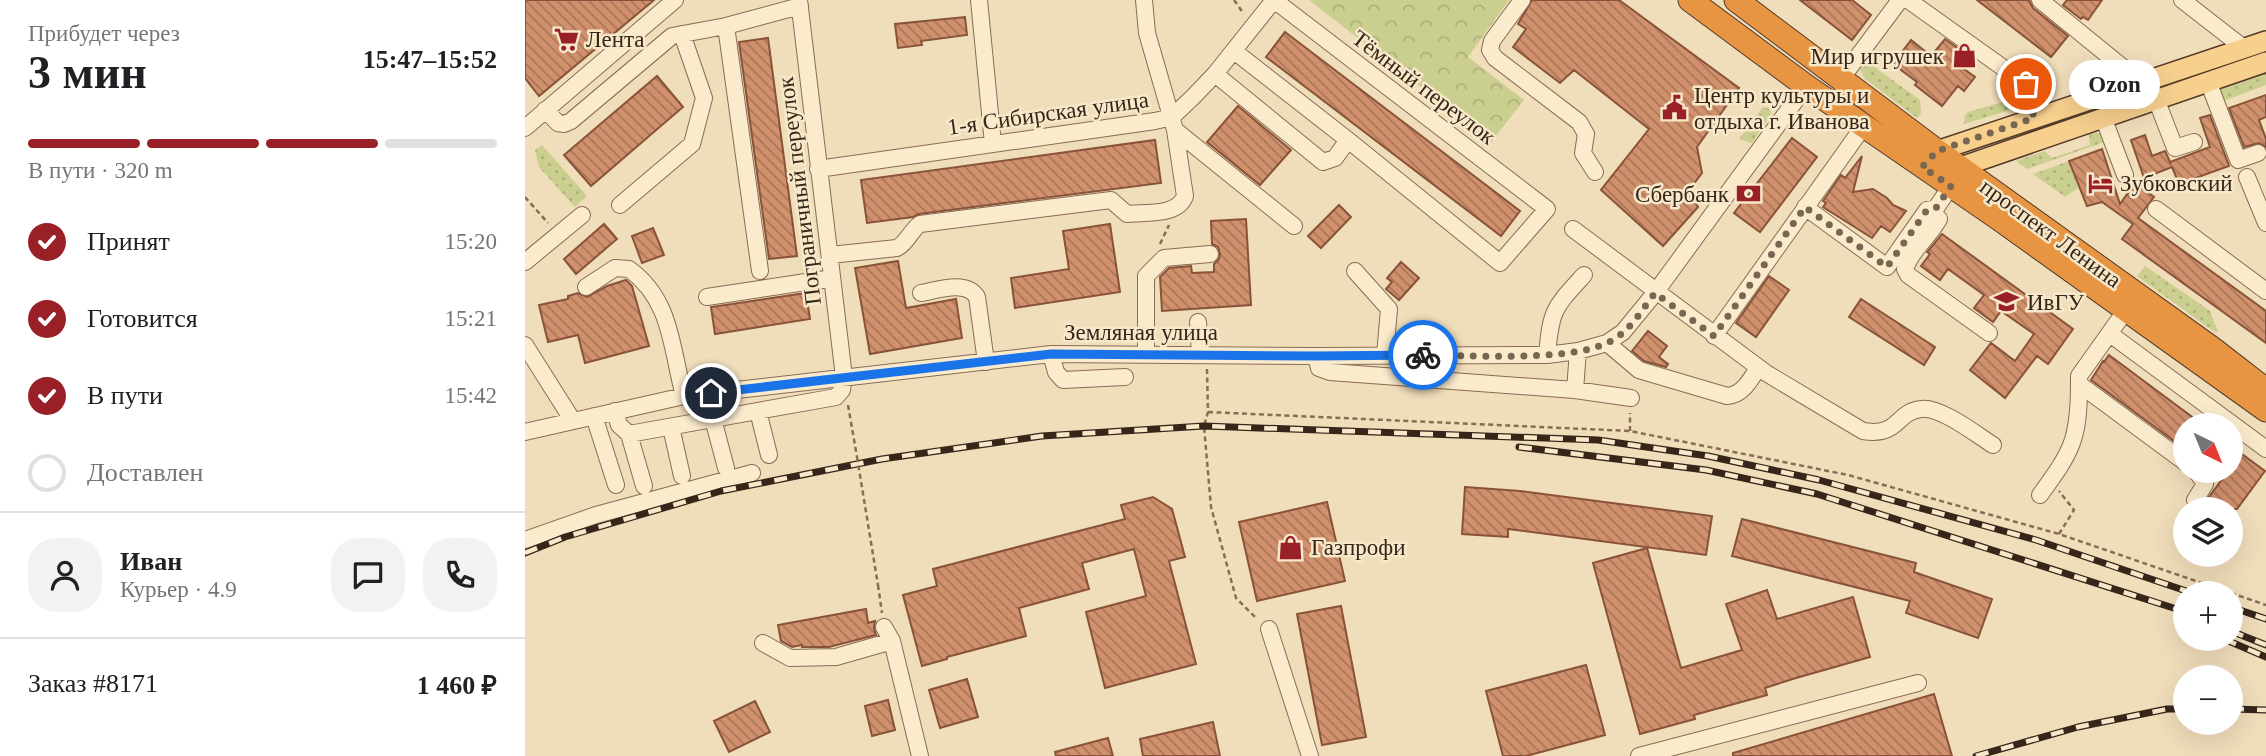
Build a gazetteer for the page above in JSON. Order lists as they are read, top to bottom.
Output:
{
  "streets": {
    "highway": ["проспект Ленина"],
    "street": [
      "Тёмный переулок",
      "1-я Сибирская улица",
      "Пограничный переулок",
      "Земляная улица"
    ]
  },
  "crossings": [
    ["Тёмный переулок", "1-я Сибирская улица"],
    ["1-я Сибирская улица", "Пограничный переулок"],
    ["Пограничный переулок", "Земляная улица"],
    ["проспект Ленина", "Земляная улица"]
  ],
  "places": {
    "supermarket": ["Лента"],
    "shop": ["Мир игрушек", "Газпрофи"],
    "other": ["Ozon"],
    "public building": ["Центр культуры и отдыха г. Иванова"],
    "hotel": ["Зубковский"],
    "bank": ["Сбербанк"],
    "school or university": ["ИвГУ"]
  },
  "north": "bottom right",
  "page": {
    "heading": ["3 мин", "Прибудет через", "15:47–15:52"],
    "panel": [
      "Иван",
      "Курьер · 4.9",
      "Заказ #8171",
      "1 460 ₽"
    ],
    "bubble": "Ozon",
    "bar": "В пути · 320 m",
    "list": [
      ["Принят", "15:20"],
      ["Готовится", "15:21"],
      ["В пути", "15:42"],
      "Доставлен"
    ],
    "map_buttons": ["+", "−"]
  }
}
